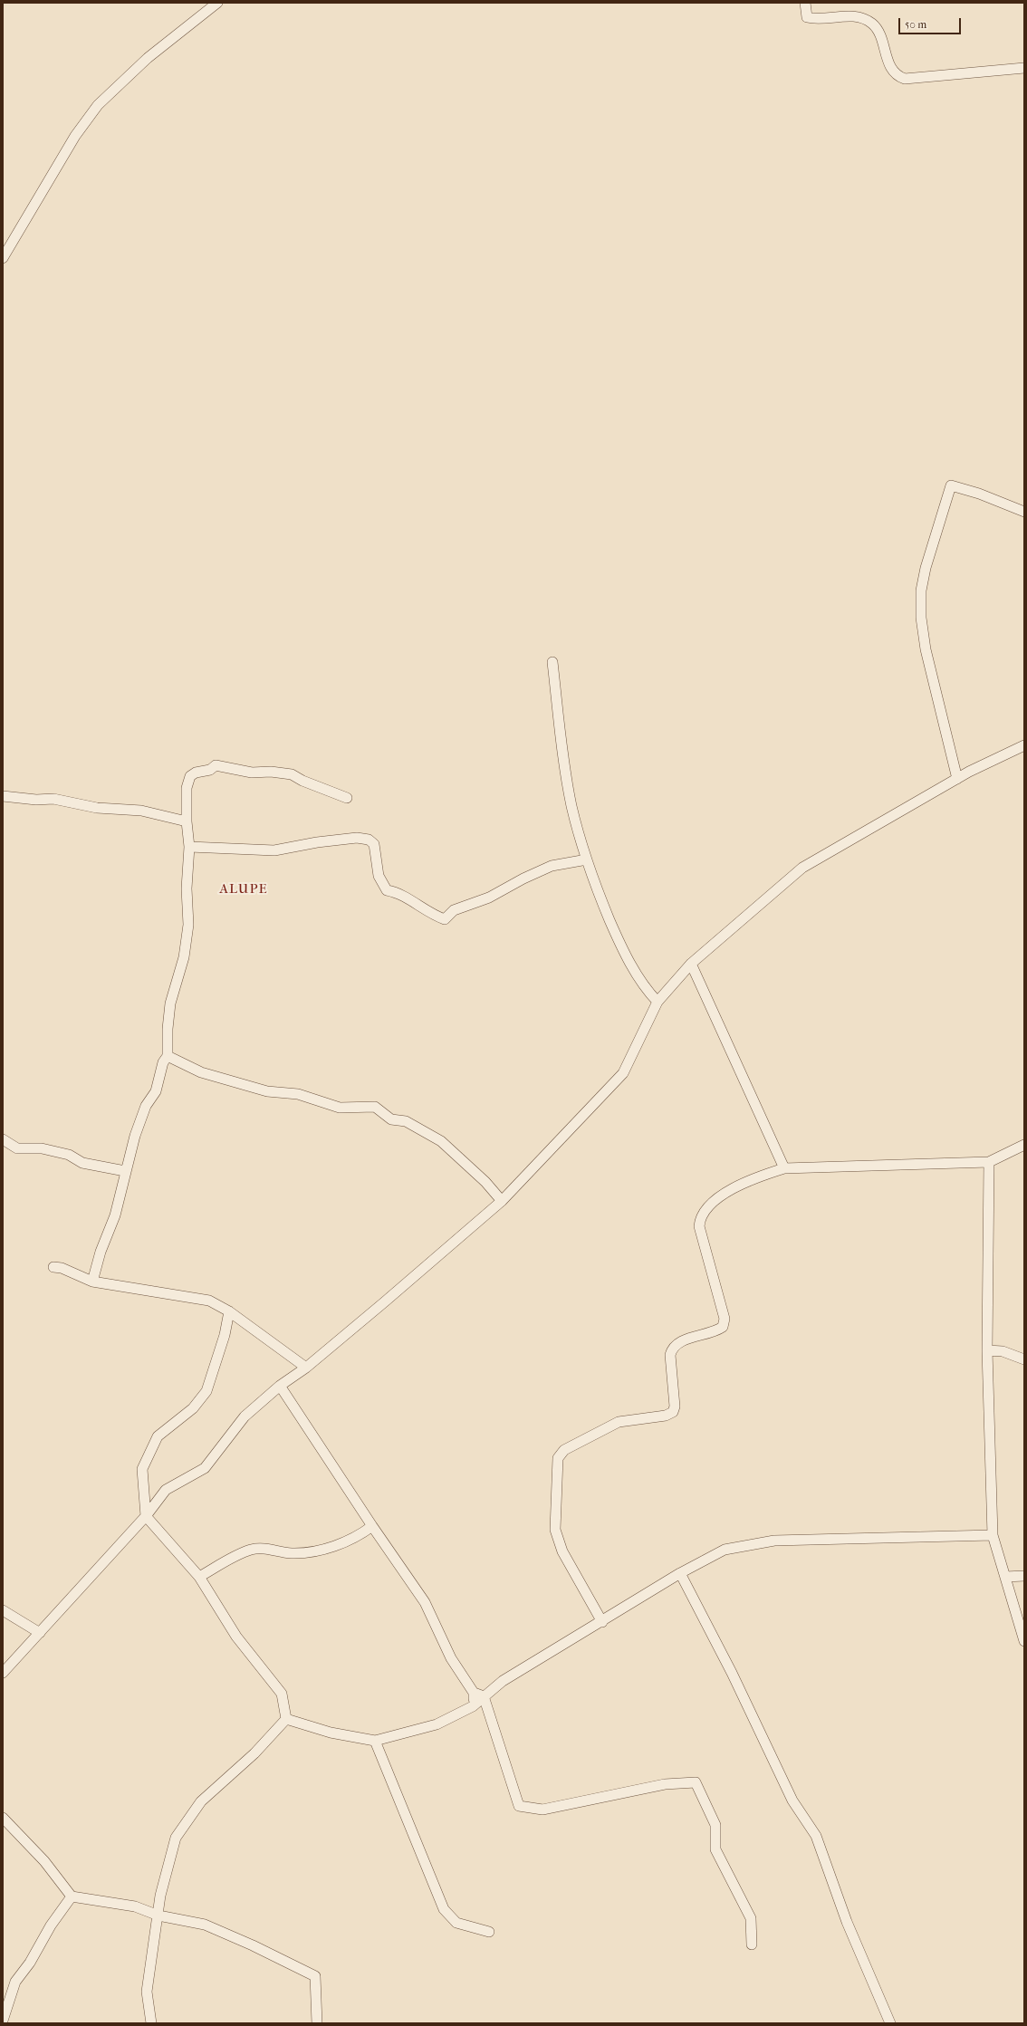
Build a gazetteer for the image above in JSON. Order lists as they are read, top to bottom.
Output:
{
  "districts": ["ALUPE"],
  "scale_bar": "50 m"
}
